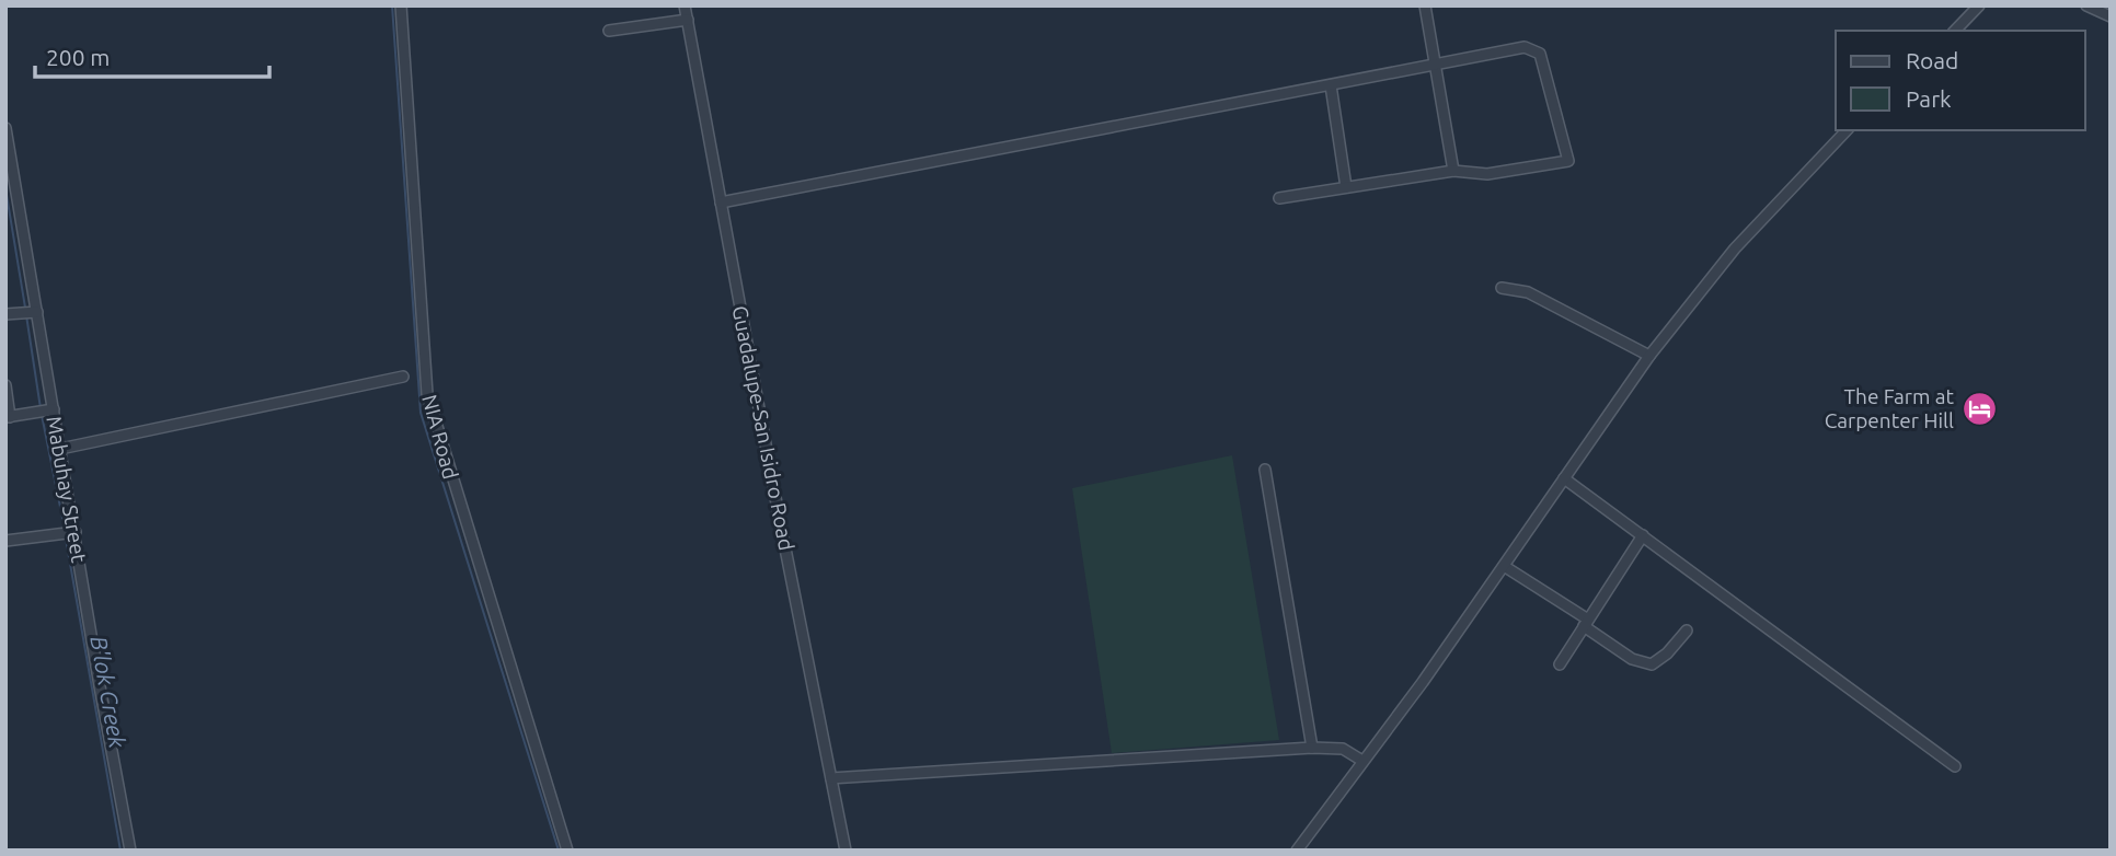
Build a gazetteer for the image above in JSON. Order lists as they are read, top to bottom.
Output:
{
  "streets": {
    "street": ["Guadalupe-San Isidro Road", "NIA Road", "Mabuhay Street"]
  },
  "water": ["B'lok Creek"],
  "places": {
    "hotel": ["The Farm at Carpenter Hill"]
  },
  "legend": ["Road", "Park"],
  "scale_bar": "200 m"
}
